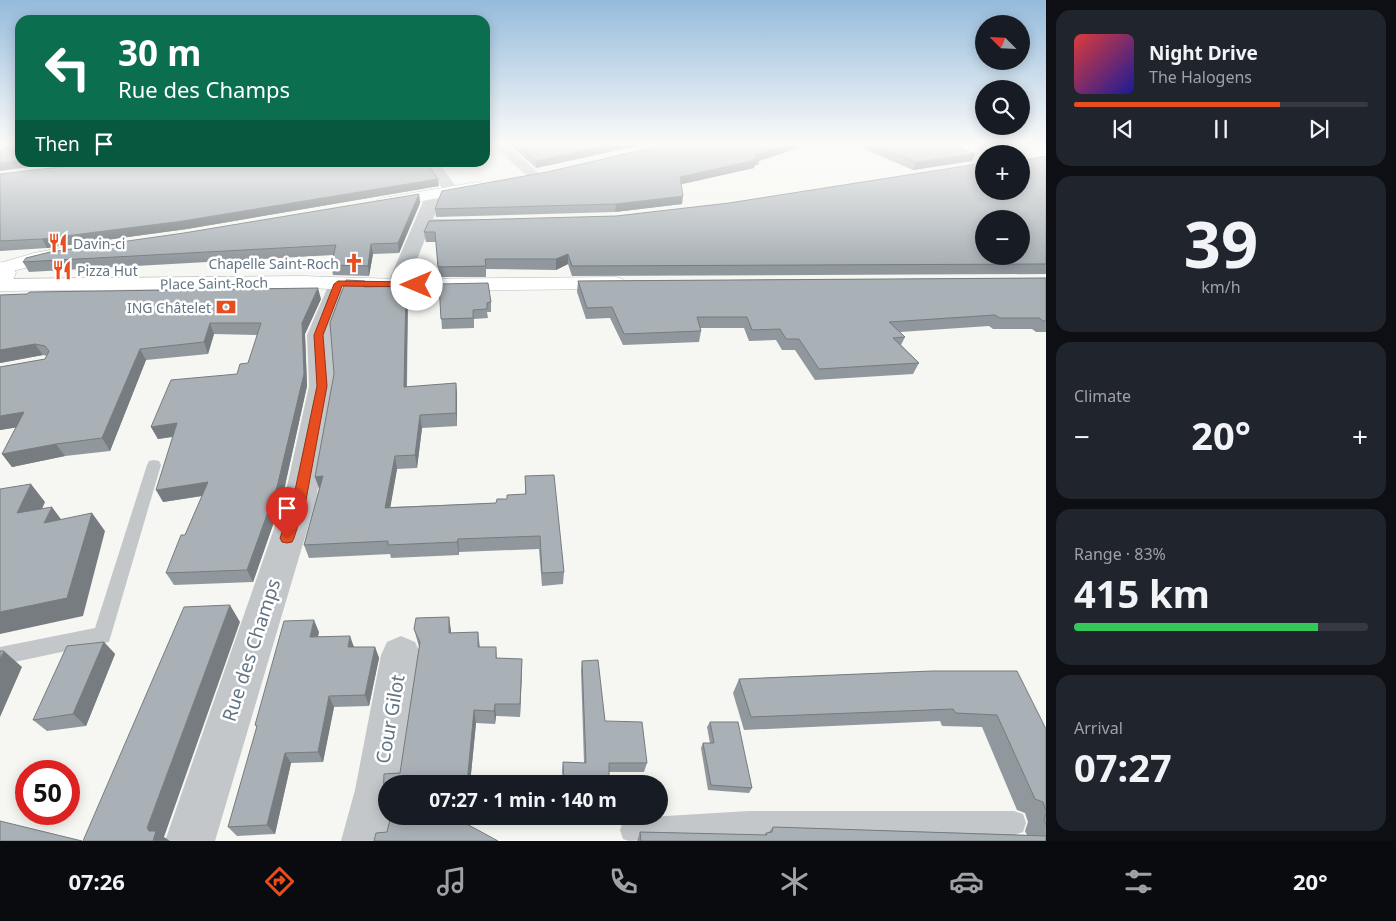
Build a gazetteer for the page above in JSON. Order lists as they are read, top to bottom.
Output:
{
  "streets": {
    "main road": ["Place Saint-Roch"],
    "street": ["Rue des Champs", "Cour Gilot"]
  },
  "crossings": [
    ["Place Saint-Roch", "Rue des Champs"]
  ],
  "places": {
    "restaurant": ["Davin-ci", "Pizza Hut"],
    "church": ["Chapelle Saint-Roch"],
    "bank": ["ING Châtelet"]
  },
  "north": "top left",
  "page": {
    "map_buttons": ["+", "−"],
    "turn": ["30 m", "Rue des Champs"],
    "song": ["Night Drive", "The Halogens"],
    "then": "Then",
    "tile": [
      ["39", "km/h"],
      "Climate",
      ["Range · 83%", "415 km"],
      ["Arrival", "07:27"]
    ],
    "heat": ["−", "20°", "+"],
    "limit": "50",
    "trip": "07:27 · 1 min · 140 m",
    "tabs": ["07:26", "20°"]
  }
}
